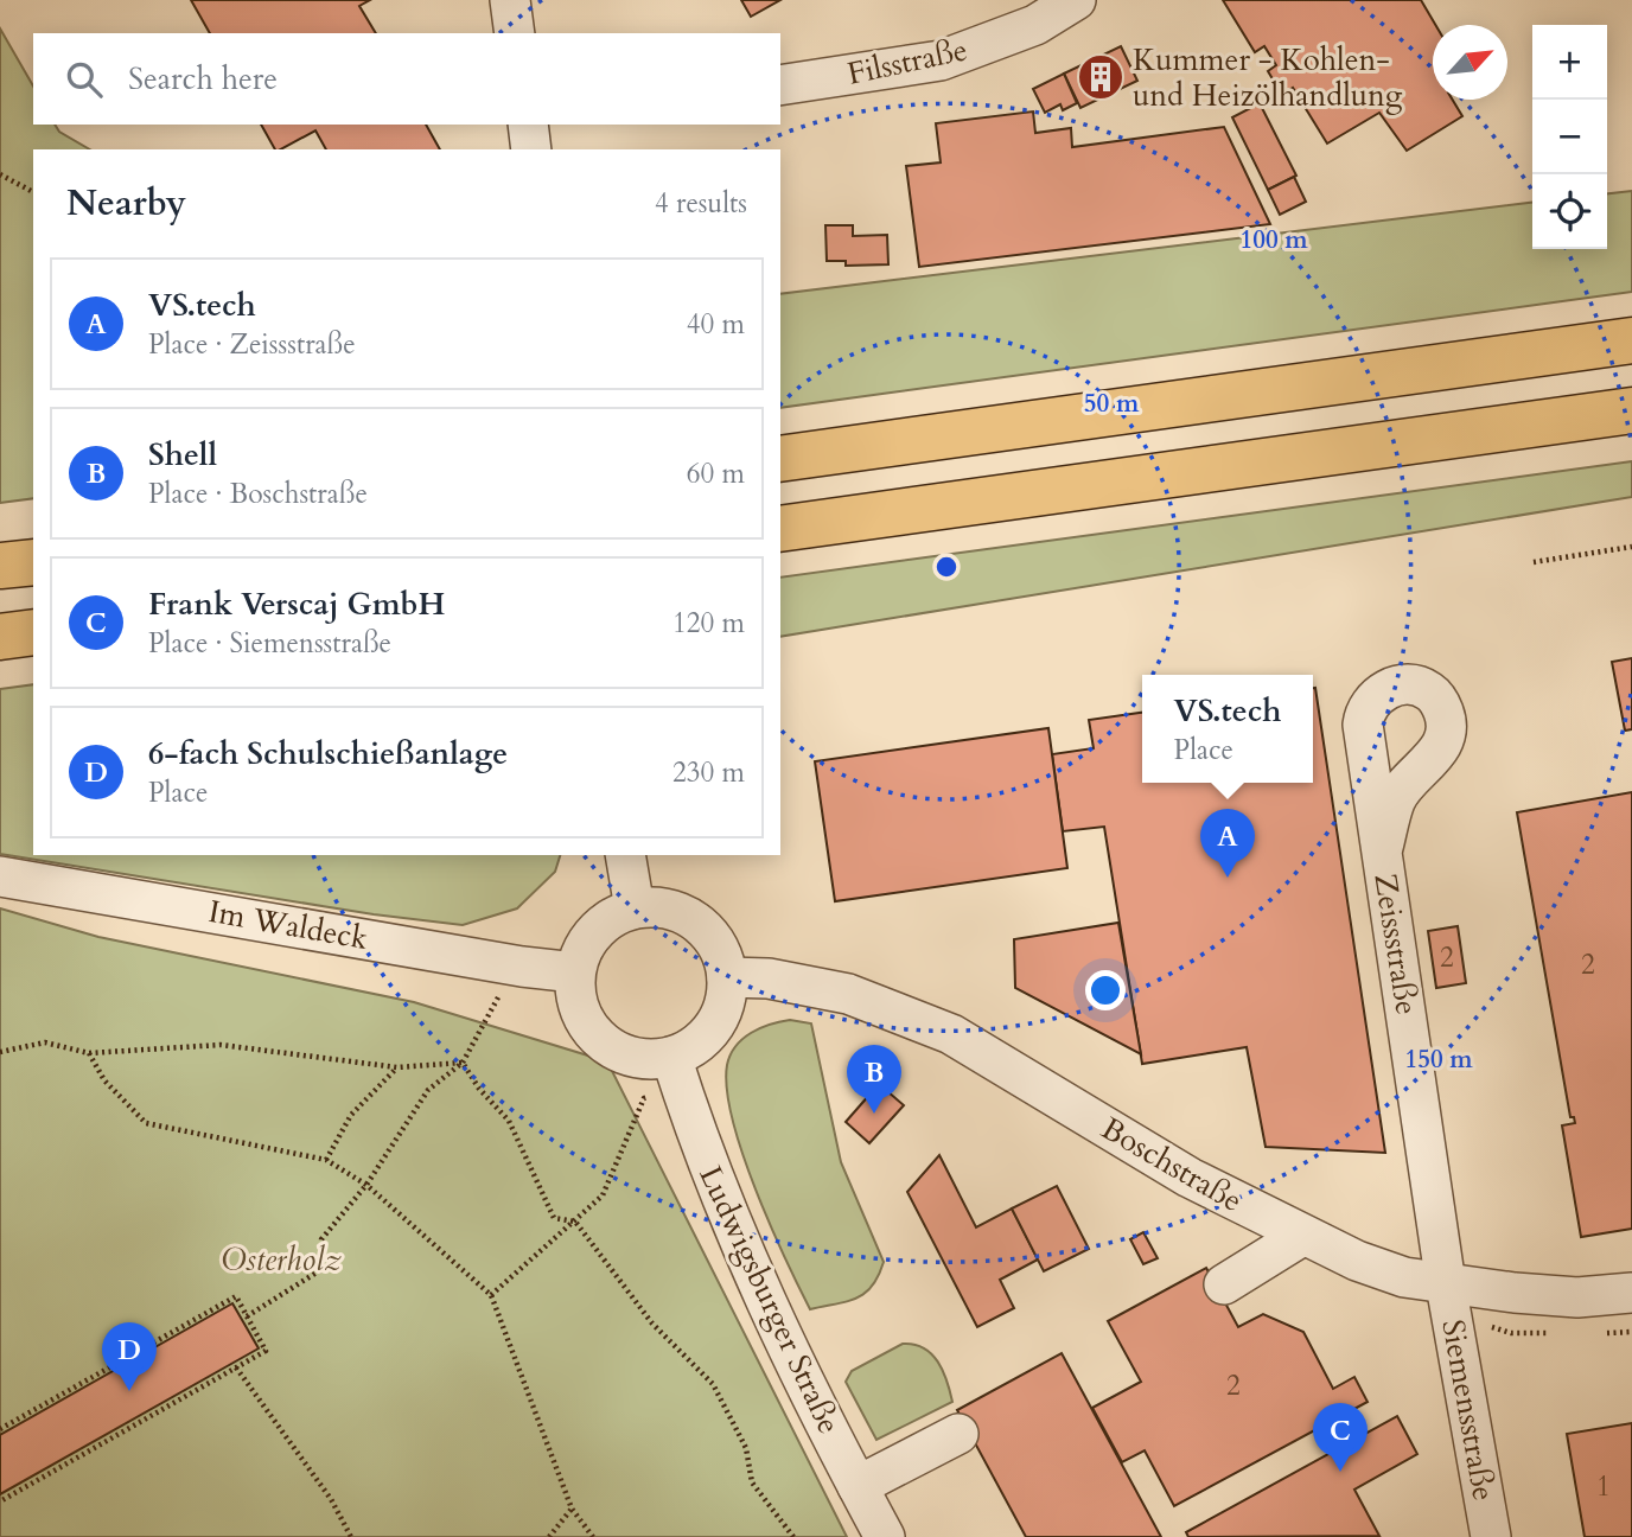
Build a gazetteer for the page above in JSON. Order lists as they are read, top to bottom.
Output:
{
  "streets": {
    "street": [
      "Filsstraße",
      "Im Waldeck",
      "Zeissstraße",
      "Boschstraße",
      "Ludwigsburger Straße",
      "Siemensstraße"
    ]
  },
  "crossings": [
    ["Im Waldeck", "Boschstraße"],
    ["Im Waldeck", "Ludwigsburger Straße"],
    ["Zeissstraße", "Boschstraße"],
    ["Zeissstraße", "Siemensstraße"],
    ["Boschstraße", "Ludwigsburger Straße"],
    ["Boschstraße", "Siemensstraße"]
  ],
  "parks": ["Osterholz"],
  "places": {
    "building": ["Kummer - Kohlen- und Heizölhandlung"]
  },
  "house_numbers": [
    "2",
    "2",
    "2",
    "1"
  ],
  "north": "top right",
  "page": {
    "map_buttons": ["+", "−"],
    "search": "Search here",
    "heading": ["Nearby", "4 results"],
    "list": [
      {
        "mark": "A",
        "name": "VS.tech",
        "note": "Place · Zeissstraße",
        "value": "40 m"
      },
      {
        "mark": "B",
        "name": "Shell",
        "note": "Place · Boschstraße",
        "value": "60 m"
      },
      {
        "mark": "C",
        "name": "Frank Verscaj GmbH",
        "note": "Place · Siemensstraße",
        "value": "120 m"
      },
      {
        "mark": "D",
        "name": "6-fach Schulschießanlage",
        "note": "Place",
        "value": "230 m"
      }
    ],
    "popup": ["VS.tech", "Place"],
    "pins": [
      "A",
      "B",
      "D",
      "C"
    ]
  },
  "rings": ["100 m", "50 m", "150 m"]
}
